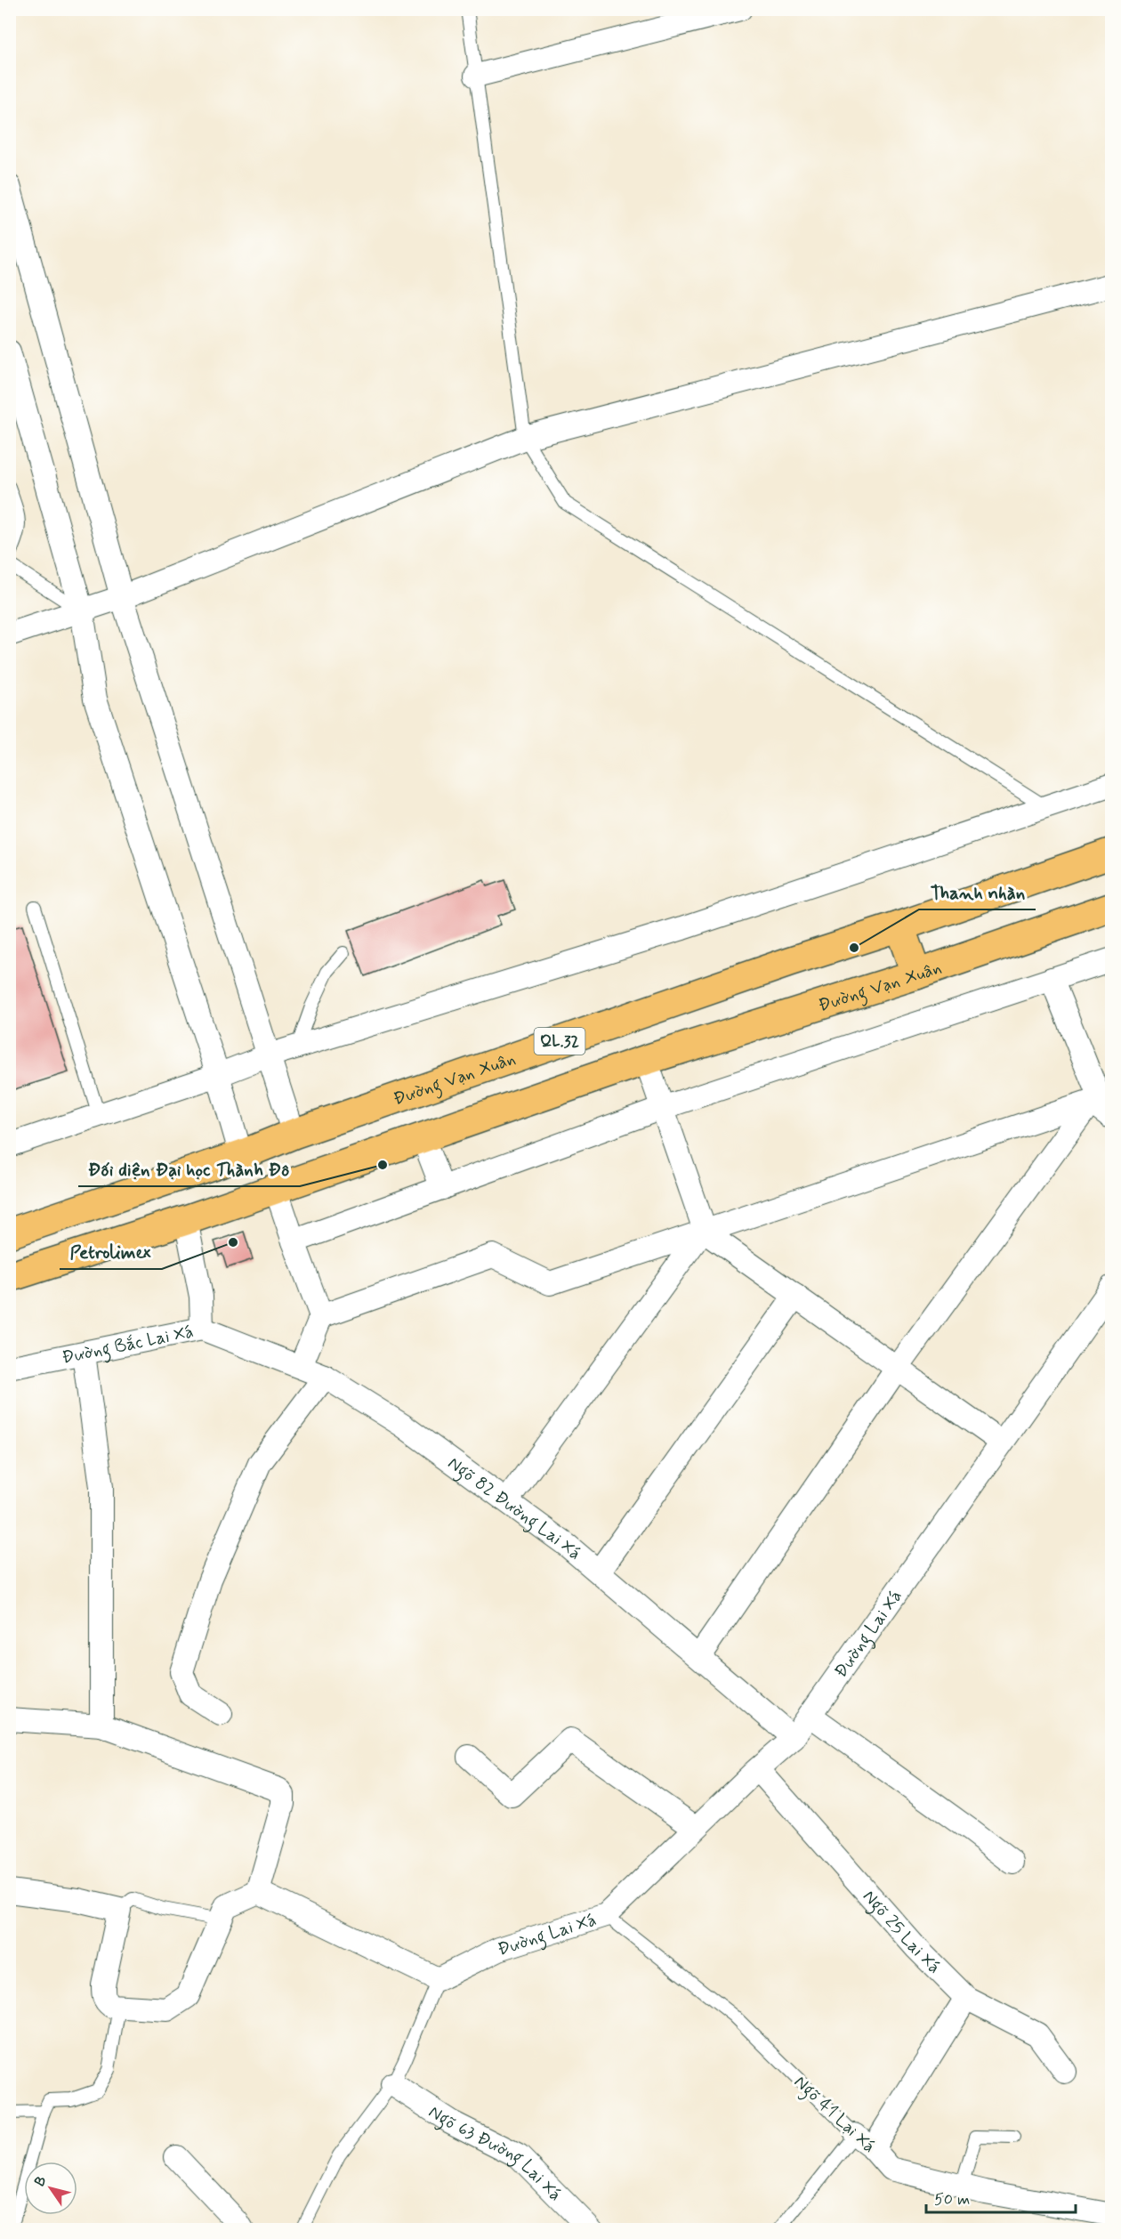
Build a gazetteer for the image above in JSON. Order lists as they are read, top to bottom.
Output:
{
  "streets": {
    "highway": ["Đường Vạn Xuân", "QL.32"],
    "street": [
      "Đường Bắc Lai Xá",
      "Ngõ 82 Đường Lai Xá",
      "Đường Lai Xá",
      "Ngõ 25 Lai Xá",
      "Ngõ 41 Lại Xá",
      "Ngõ 63 Đường Lai Xá"
    ]
  },
  "crossings": [
    ["Đường Vạn Xuân", "Đường Bắc Lai Xá"],
    ["Đường Bắc Lai Xá", "Ngõ 82 Đường Lai Xá"],
    ["Ngõ 82 Đường Lai Xá", "Đường Lai Xá"],
    ["Đường Lai Xá", "Ngõ 25 Lai Xá"],
    ["Đường Lai Xá", "Ngõ 41 Lại Xá"]
  ],
  "places": ["Thanh nhàn", "Đối diện Đại học Thành Đô", "Petrolimex"],
  "scale_bar": "50 m",
  "north": "top left"
}
